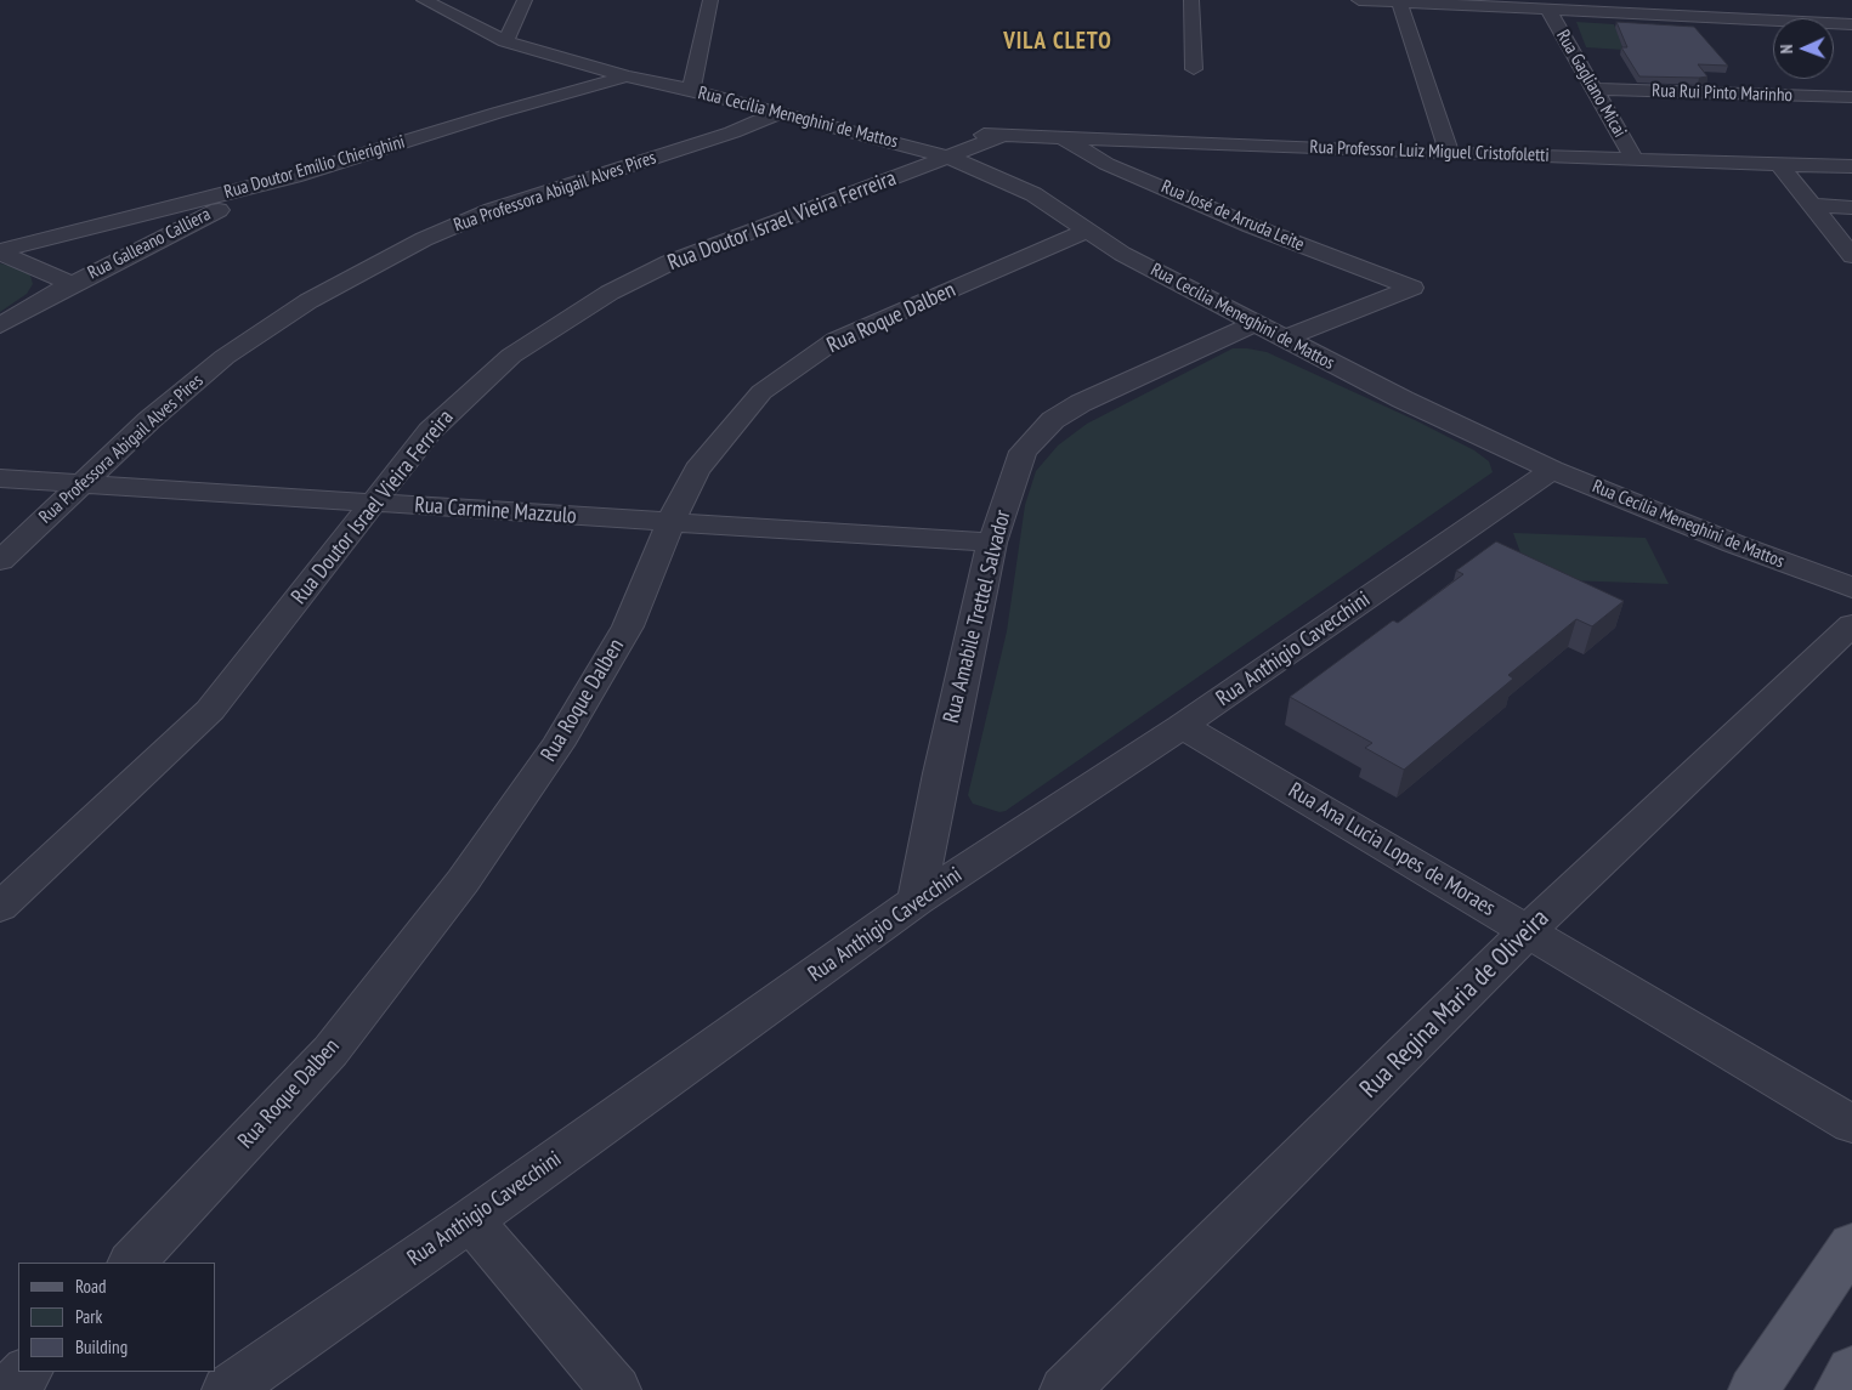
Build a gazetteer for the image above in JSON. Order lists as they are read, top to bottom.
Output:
{
  "streets": {
    "street": [
      "Rua Gagliano Micai",
      "Rua Rui Pinto Marinho",
      "Rua Cecília Meneghini de Mattos",
      "Rua Professor Luiz Miguel Cristofoletti",
      "Rua Doutor Emílio Chierighini",
      "Rua Professora Abigail Alves Pires",
      "Rua José de Arruda Leite",
      "Rua Doutor Israel Vieira Ferreira",
      "Rua Galleano Calliera",
      "Rua Roque Dalben",
      "Rua Carmine Mazzulo",
      "Rua Amabile Trettel Salvador",
      "Rua Anthigio Cavecchini",
      "Rua Ana Lucia Lopes de Moraes",
      "Rua Regina Maria de Oliveira"
    ]
  },
  "crossings": [
    ["Rua Gagliano Micai", "Rua Rui Pinto Marinho"],
    ["Rua Gagliano Micai", "Rua Professor Luiz Miguel Cristofoletti"],
    ["Rua Cecília Meneghini de Mattos", "Rua Professor Luiz Miguel Cristofoletti"],
    ["Rua Cecília Meneghini de Mattos", "Rua Doutor Emílio Chierighini"],
    ["Rua Cecília Meneghini de Mattos", "Rua Professora Abigail Alves Pires"],
    ["Rua Cecília Meneghini de Mattos", "Rua José de Arruda Leite"],
    ["Rua Cecília Meneghini de Mattos", "Rua Doutor Israel Vieira Ferreira"],
    ["Rua Cecília Meneghini de Mattos", "Rua Roque Dalben"],
    ["Rua Cecília Meneghini de Mattos", "Rua Amabile Trettel Salvador"],
    ["Rua Cecília Meneghini de Mattos", "Rua Anthigio Cavecchini"],
    ["Rua Professor Luiz Miguel Cristofoletti", "Rua José de Arruda Leite"],
    ["Rua Professor Luiz Miguel Cristofoletti", "Rua Doutor Israel Vieira Ferreira"],
    ["Rua Doutor Emílio Chierighini", "Rua Galleano Calliera"],
    ["Rua Professora Abigail Alves Pires", "Rua Carmine Mazzulo"],
    ["Rua Doutor Israel Vieira Ferreira", "Rua Carmine Mazzulo"],
    ["Rua Roque Dalben", "Rua Carmine Mazzulo"],
    ["Rua Carmine Mazzulo", "Rua Amabile Trettel Salvador"],
    ["Rua Amabile Trettel Salvador", "Rua Anthigio Cavecchini"],
    ["Rua Anthigio Cavecchini", "Rua Ana Lucia Lopes de Moraes"],
    ["Rua Ana Lucia Lopes de Moraes", "Rua Regina Maria de Oliveira"]
  ],
  "districts": ["VILA CLETO"],
  "legend": ["Road", "Park", "Building"],
  "north": "left"
}
